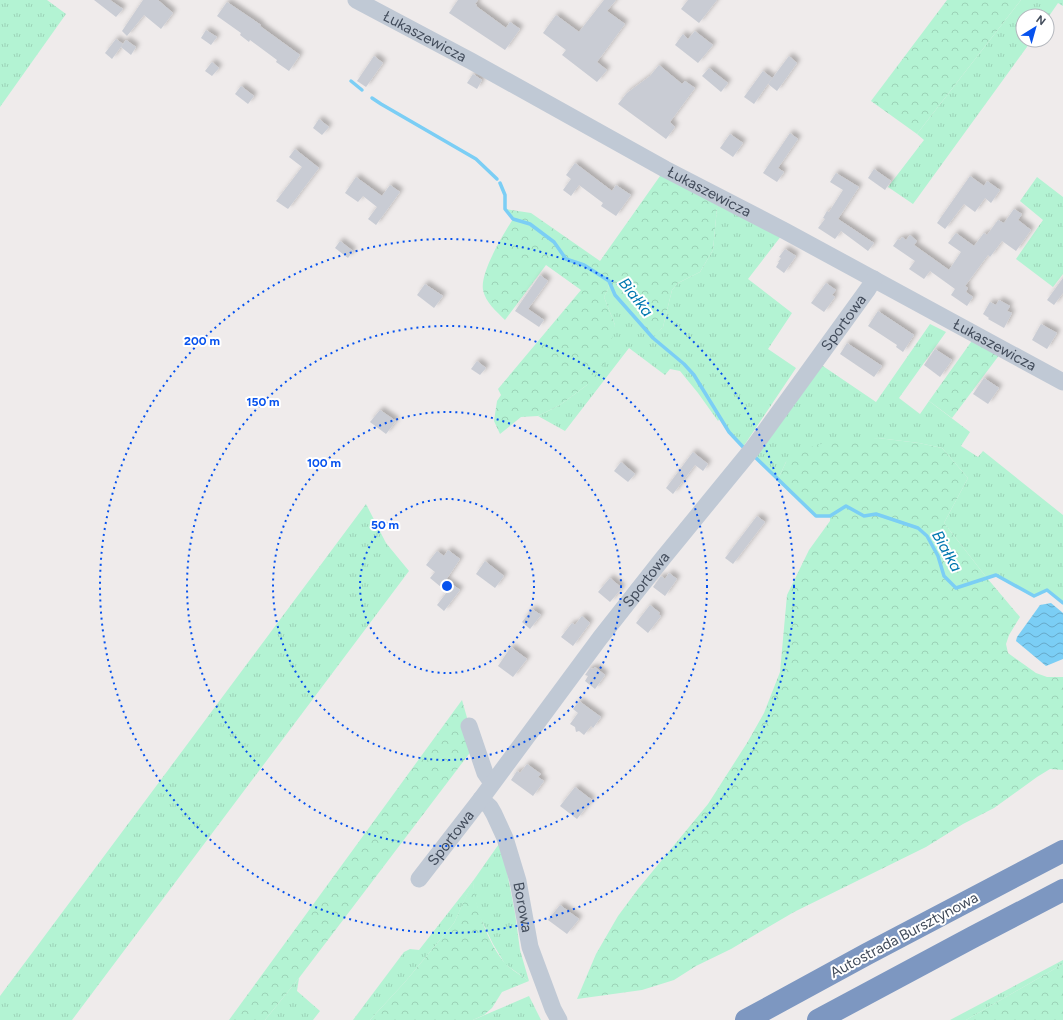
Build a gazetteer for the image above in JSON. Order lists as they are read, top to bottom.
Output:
{
  "streets": {
    "highway": ["Autostrada Bursztynowa"],
    "street": ["Łukaszewicza", "Sportowa", "Borowa"]
  },
  "crossings": [
    ["Łukaszewicza", "Sportowa"],
    ["Sportowa", "Borowa"]
  ],
  "water": ["Białka"],
  "north": "top right",
  "rings": [
    "200 m",
    "150 m",
    "100 m",
    "50 m"
  ]
}
